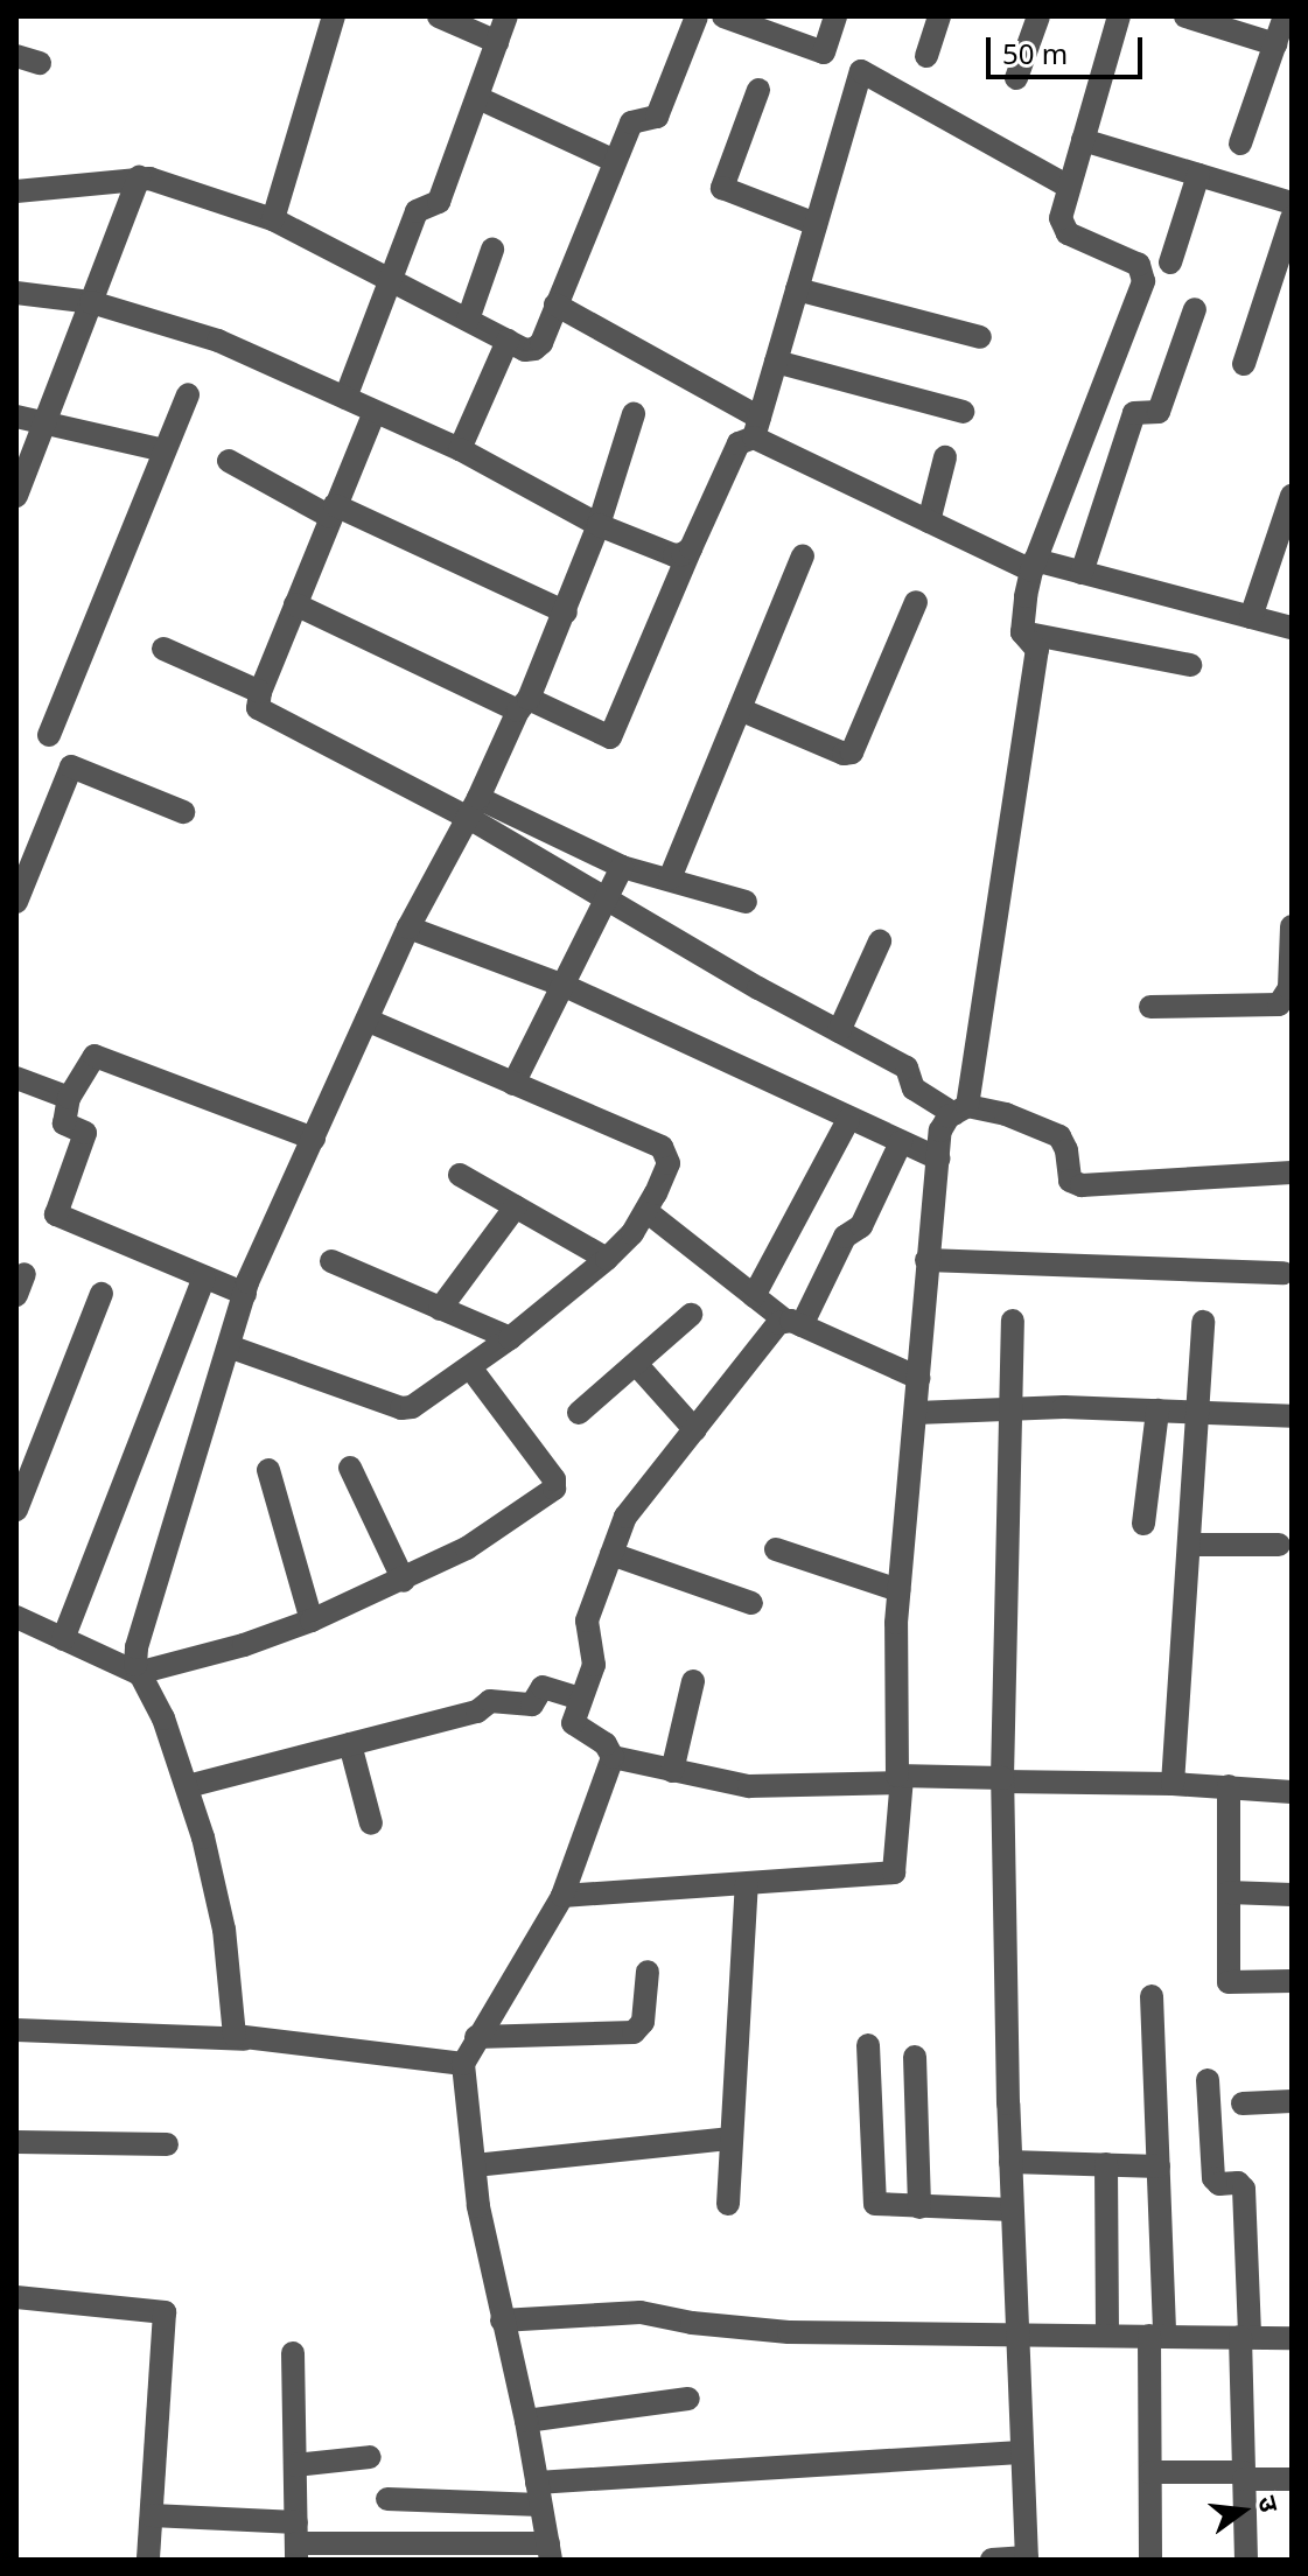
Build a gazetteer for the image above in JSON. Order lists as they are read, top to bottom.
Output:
{
  "scale_bar": "50 m",
  "north": "right"
}
